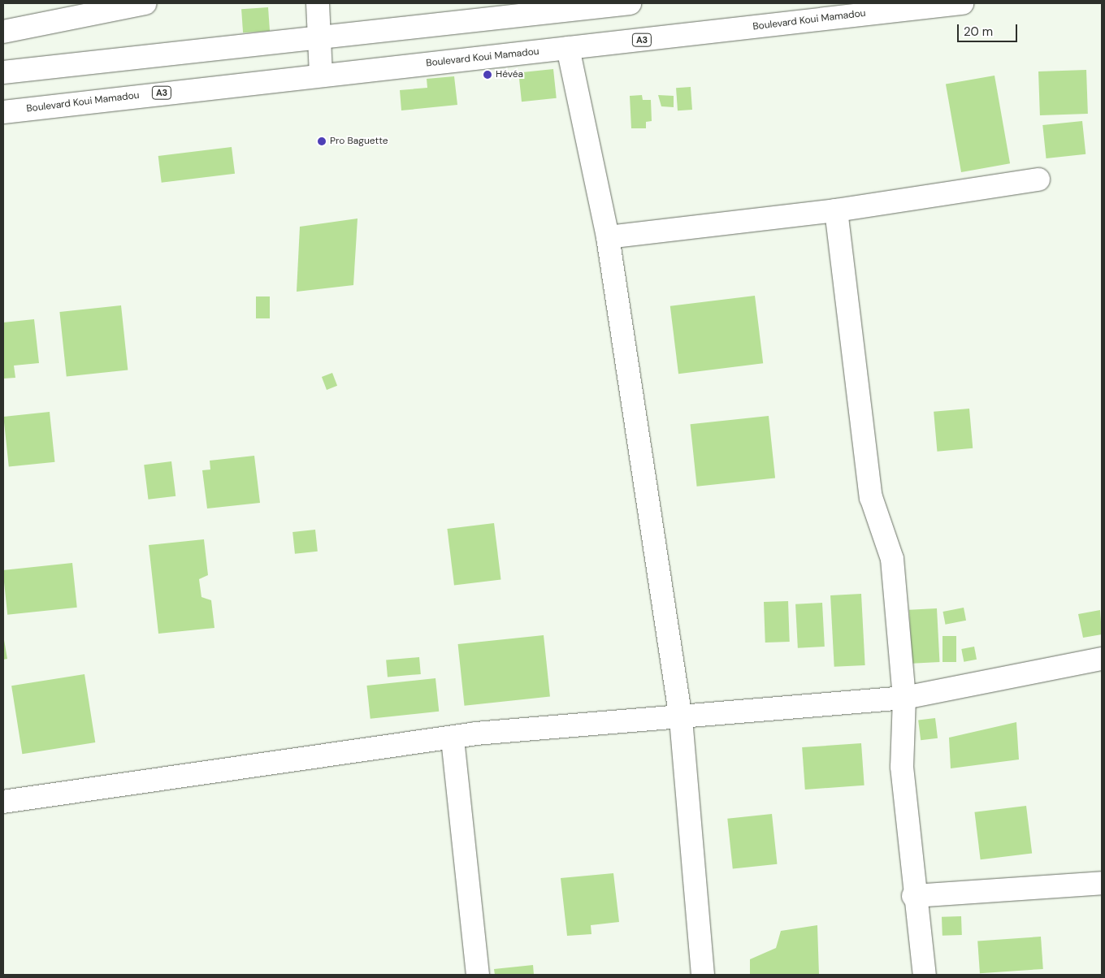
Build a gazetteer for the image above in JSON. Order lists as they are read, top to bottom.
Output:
{
  "streets": {
    "street": ["Boulevard Koui Mamadou", "A3"]
  },
  "places": ["Hévéa", "Pro Baguette"],
  "scale_bar": "20 m"
}
